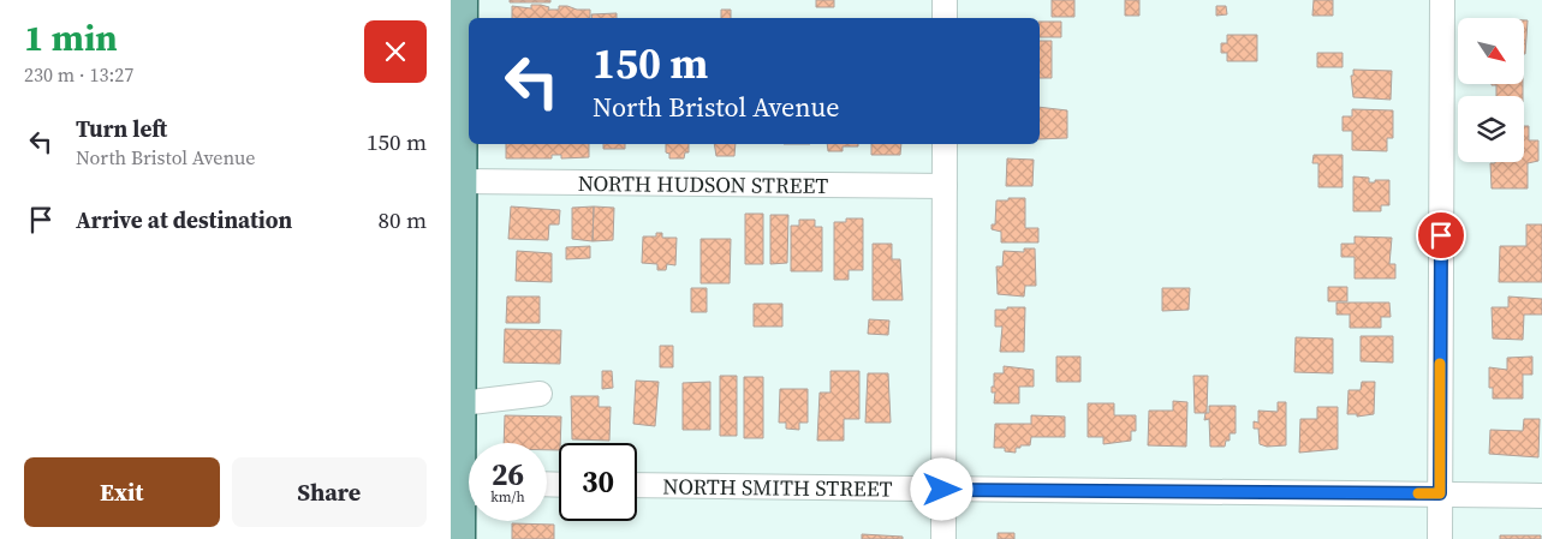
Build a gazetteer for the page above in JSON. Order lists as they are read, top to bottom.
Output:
{
  "streets": {
    "street": ["NORTH HUDSON STREET", "NORTH SMITH STREET"]
  },
  "north": "bottom right",
  "page": {
    "heading": ["1 min", "230 m · 13:27"],
    "turn": ["150 m", "North Bristol Avenue"],
    "list": [
      {
        "name": "Turn left",
        "note": "North Bristol Avenue",
        "value": "150 m"
      },
      {
        "name": "Arrive at destination",
        "value": "80 m"
      }
    ],
    "speed": "26 km/h",
    "limit": "30",
    "buttons": ["Exit", "Share"]
  }
}
